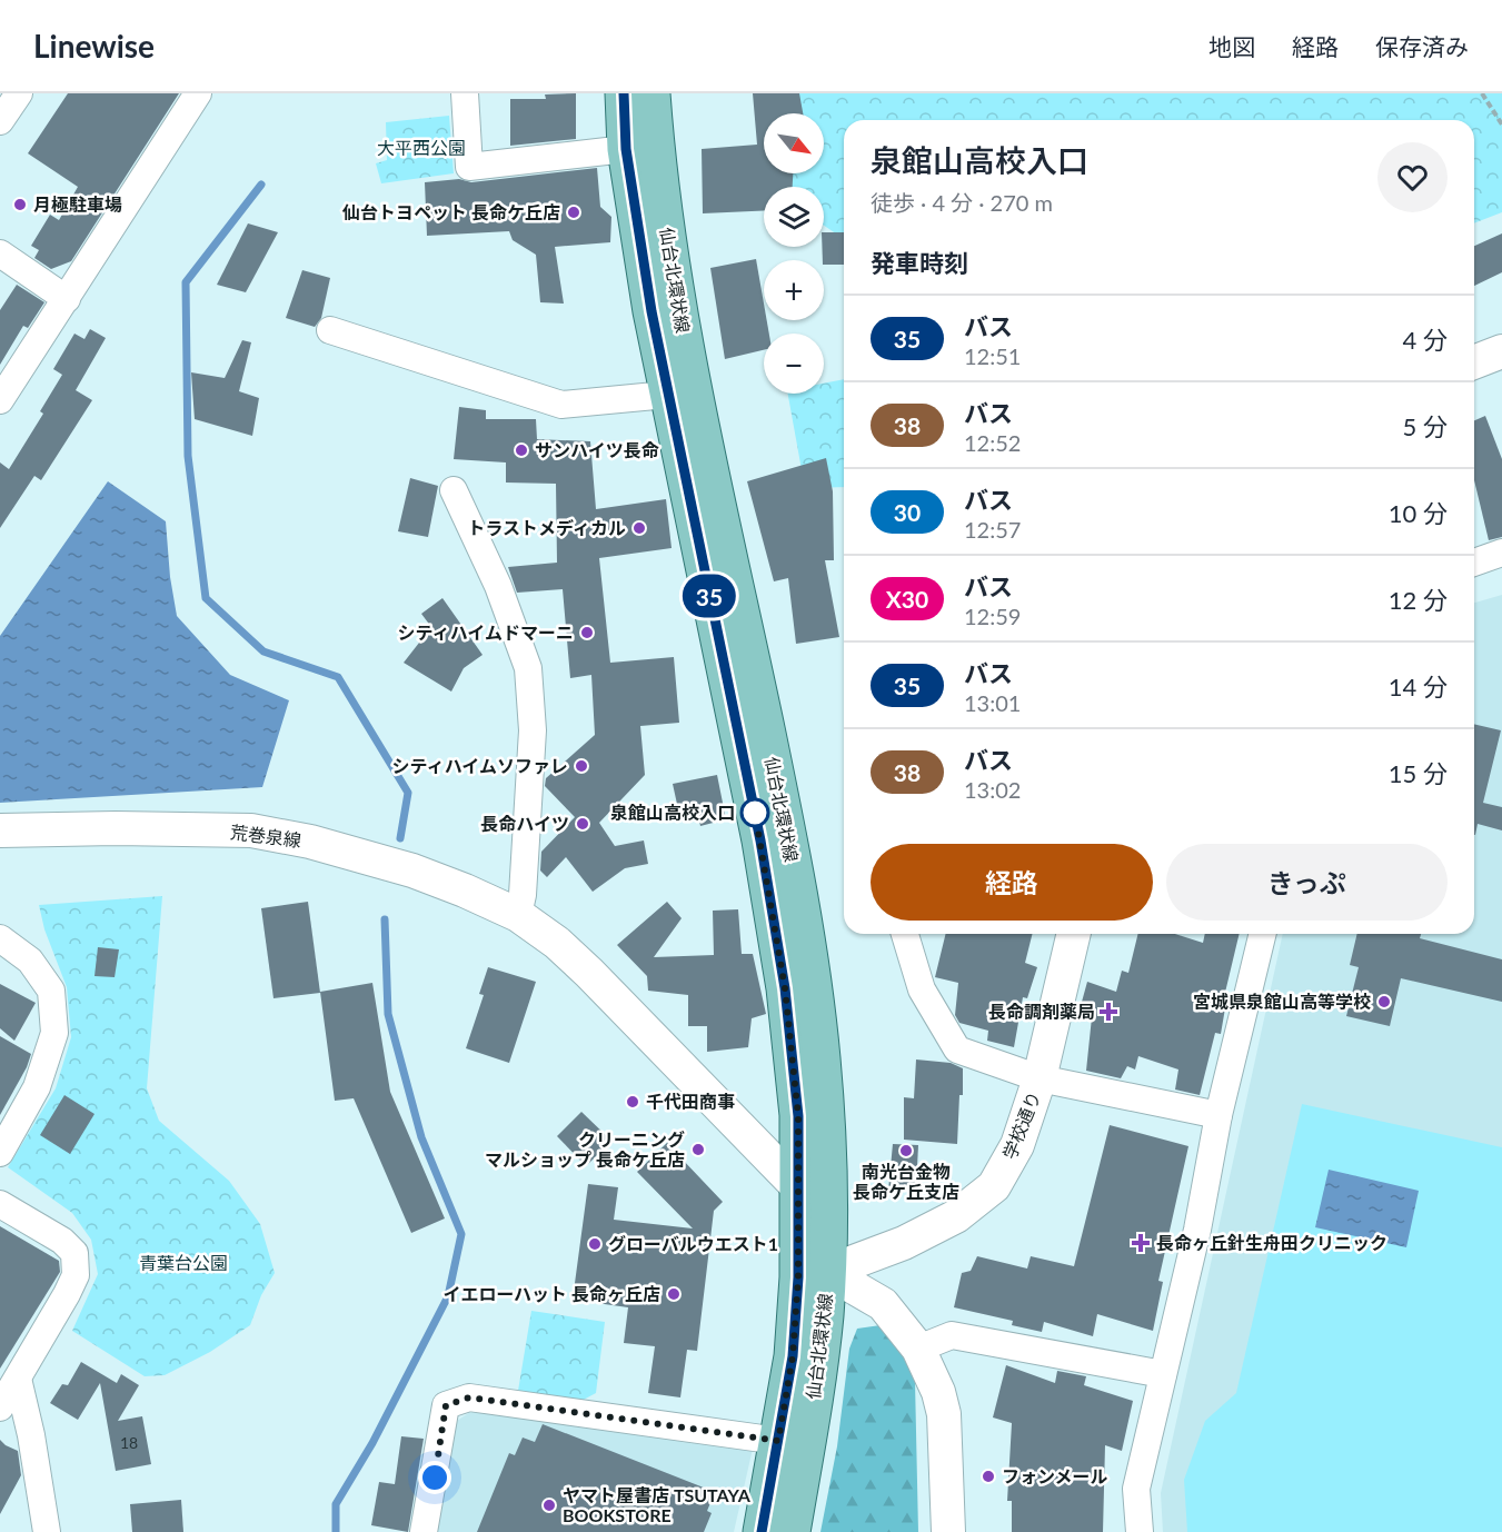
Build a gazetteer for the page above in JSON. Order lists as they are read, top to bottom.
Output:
{
  "streets": {
    "main road": ["仙台北環状線"],
    "street": ["荒巻泉線", "学校通り"]
  },
  "crossings": [
    ["仙台北環状線", "荒巻泉線"],
    ["仙台北環状線", "学校通り"]
  ],
  "parks": ["大平西公園", "青葉台公園"],
  "places": {
    "other": [
      "月極駐車場",
      "仙台トヨペット 長命ケ丘店",
      "サンハイツ長命",
      "トラストメディカル",
      "シティハイムドマーニ",
      "シティハイムソファレ",
      "泉館山高校入口",
      "長命ハイツ",
      "宮城県泉館山高等学校",
      "千代田商事",
      "クリーニング マルショップ 長命ケ丘店",
      "南光台金物 長命ケ丘支店",
      "グローバルウエスト1",
      "イエローハット 長命ヶ丘店",
      "フォンメール",
      "ヤマト屋書店 TSUTAYA BOOKSTORE"
    ],
    "health": ["長命調剤薬局", "長命ヶ丘針生舟田クリニック"]
  },
  "lines": ["bus line 35"],
  "house_numbers": ["18"],
  "north": "bottom right",
  "page": {
    "header": "Linewise",
    "nav": ["地図", "経路", "保存済み"],
    "on_map": "35",
    "map_buttons": ["+", "−"],
    "heading": [
      ["泉館山高校入口", "徒歩 · 4 分 · 270 m"],
      "発車時刻"
    ],
    "list": [
      {
        "mark": "35",
        "name": "バス",
        "note": "12:51",
        "value": "4 分"
      },
      {
        "mark": "38",
        "name": "バス",
        "note": "12:52",
        "value": "5 分"
      },
      {
        "mark": "30",
        "name": "バス",
        "note": "12:57",
        "value": "10 分"
      },
      {
        "mark": "X30",
        "name": "バス",
        "note": "12:59",
        "value": "12 分"
      },
      {
        "mark": "35",
        "name": "バス",
        "note": "13:01",
        "value": "14 分"
      },
      {
        "mark": "38",
        "name": "バス",
        "note": "13:02",
        "value": "15 分"
      }
    ],
    "buttons": ["経路", "きっぷ"]
  }
}
